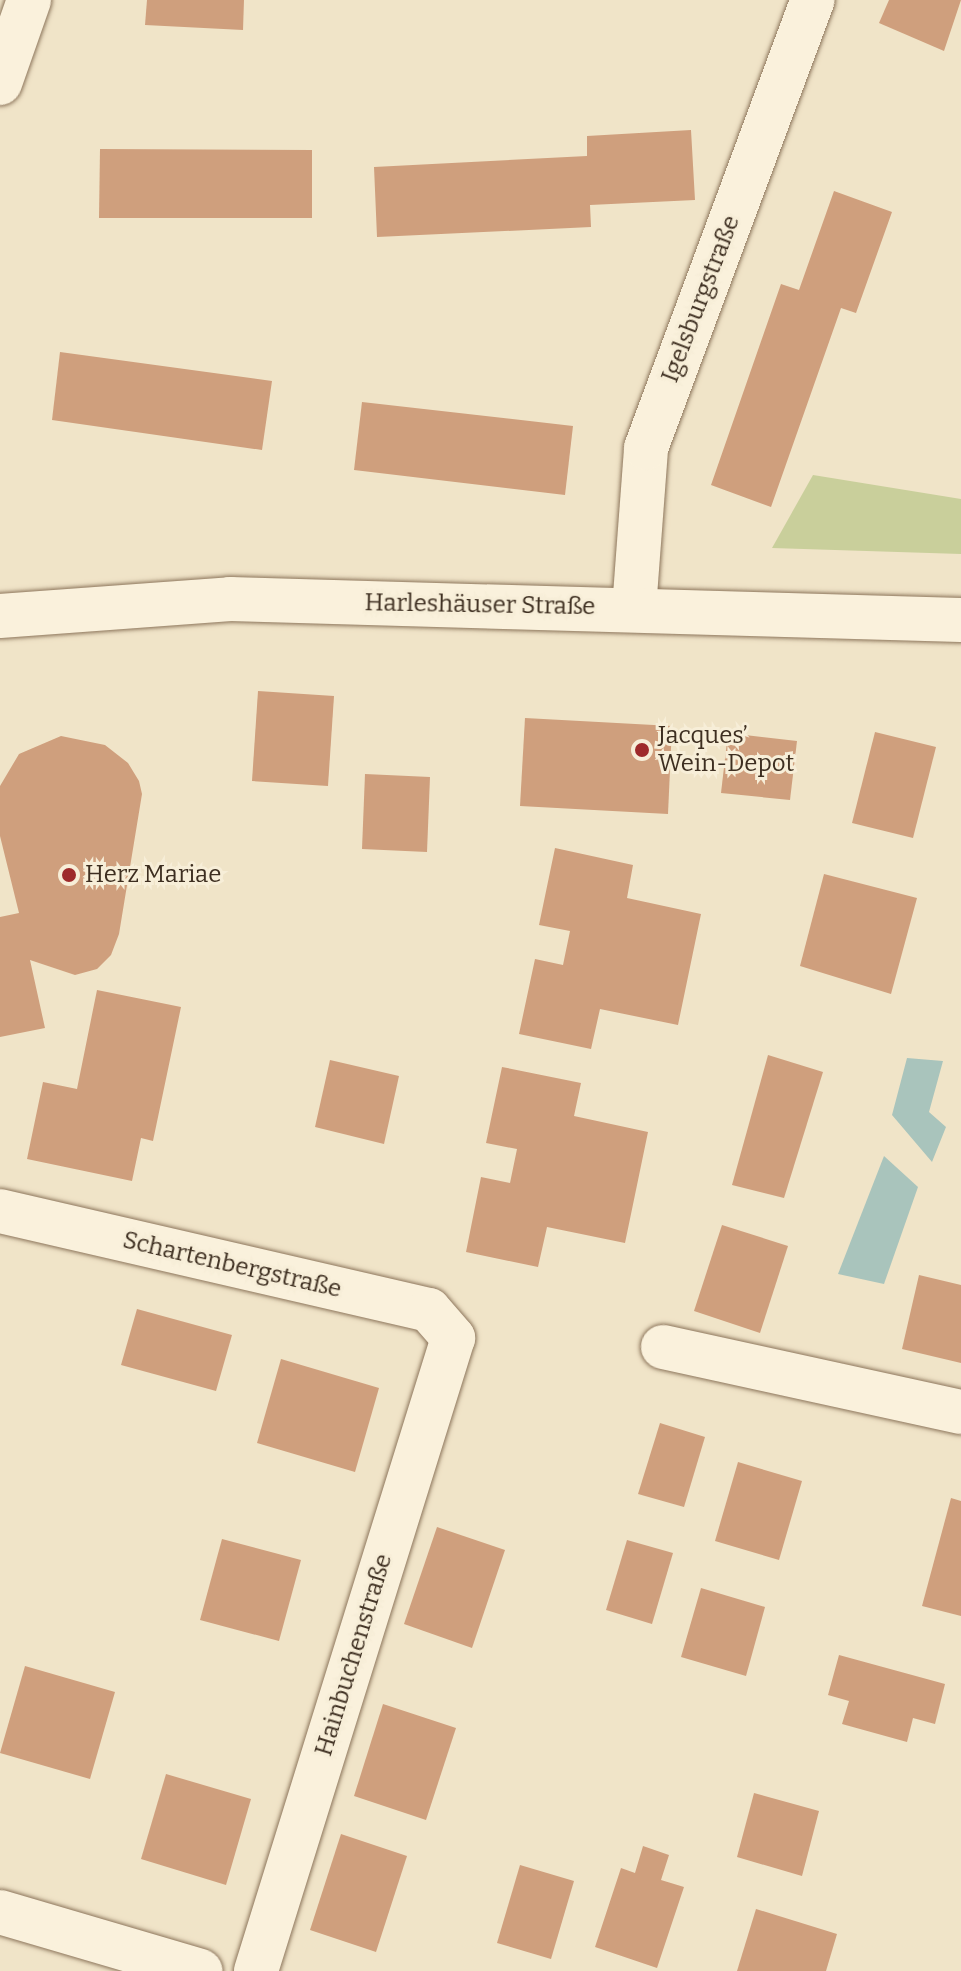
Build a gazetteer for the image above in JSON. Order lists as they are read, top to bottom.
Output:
{
  "streets": {
    "street": [
      "Igelsburgstraße",
      "Harleshäuser Straße",
      "Schartenbergstraße",
      "Hainbuchenstraße"
    ]
  },
  "crossings": [
    ["Igelsburgstraße", "Harleshäuser Straße"],
    ["Schartenbergstraße", "Hainbuchenstraße"]
  ],
  "places": ["Jacques’ Wein-Depot", "Herz Mariae"]
}
